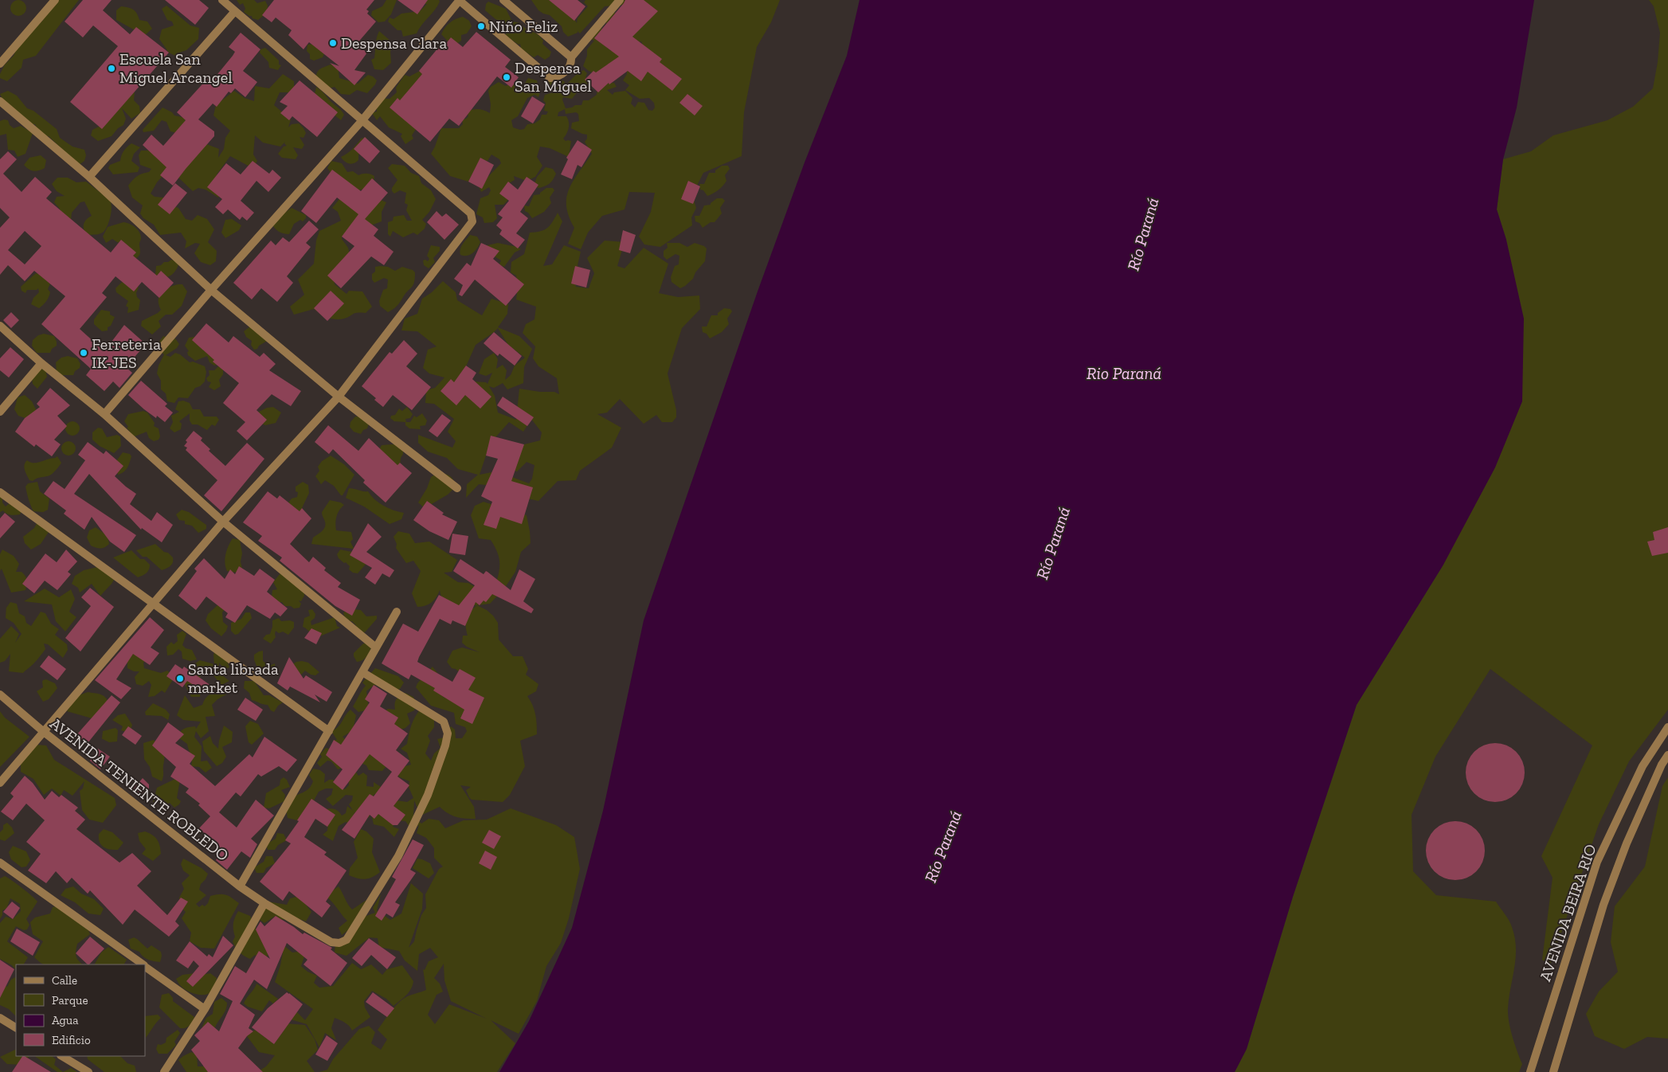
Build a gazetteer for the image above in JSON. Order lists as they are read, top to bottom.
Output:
{
  "streets": {
    "street": ["AVENIDA TENIENTE ROBLEDO", "AVENIDA BEIRA RIO"]
  },
  "water": ["Río Paraná", "Rio Paraná"],
  "places": [
    "Niño Feliz",
    "Despensa Clara",
    "Escuela San Miguel Arcangel",
    "Despensa San Miguel",
    "Ferreteria IK-JES",
    "Santa librada market"
  ],
  "legend": [
    "Calle",
    "Parque",
    "Agua",
    "Edificio"
  ]
}
